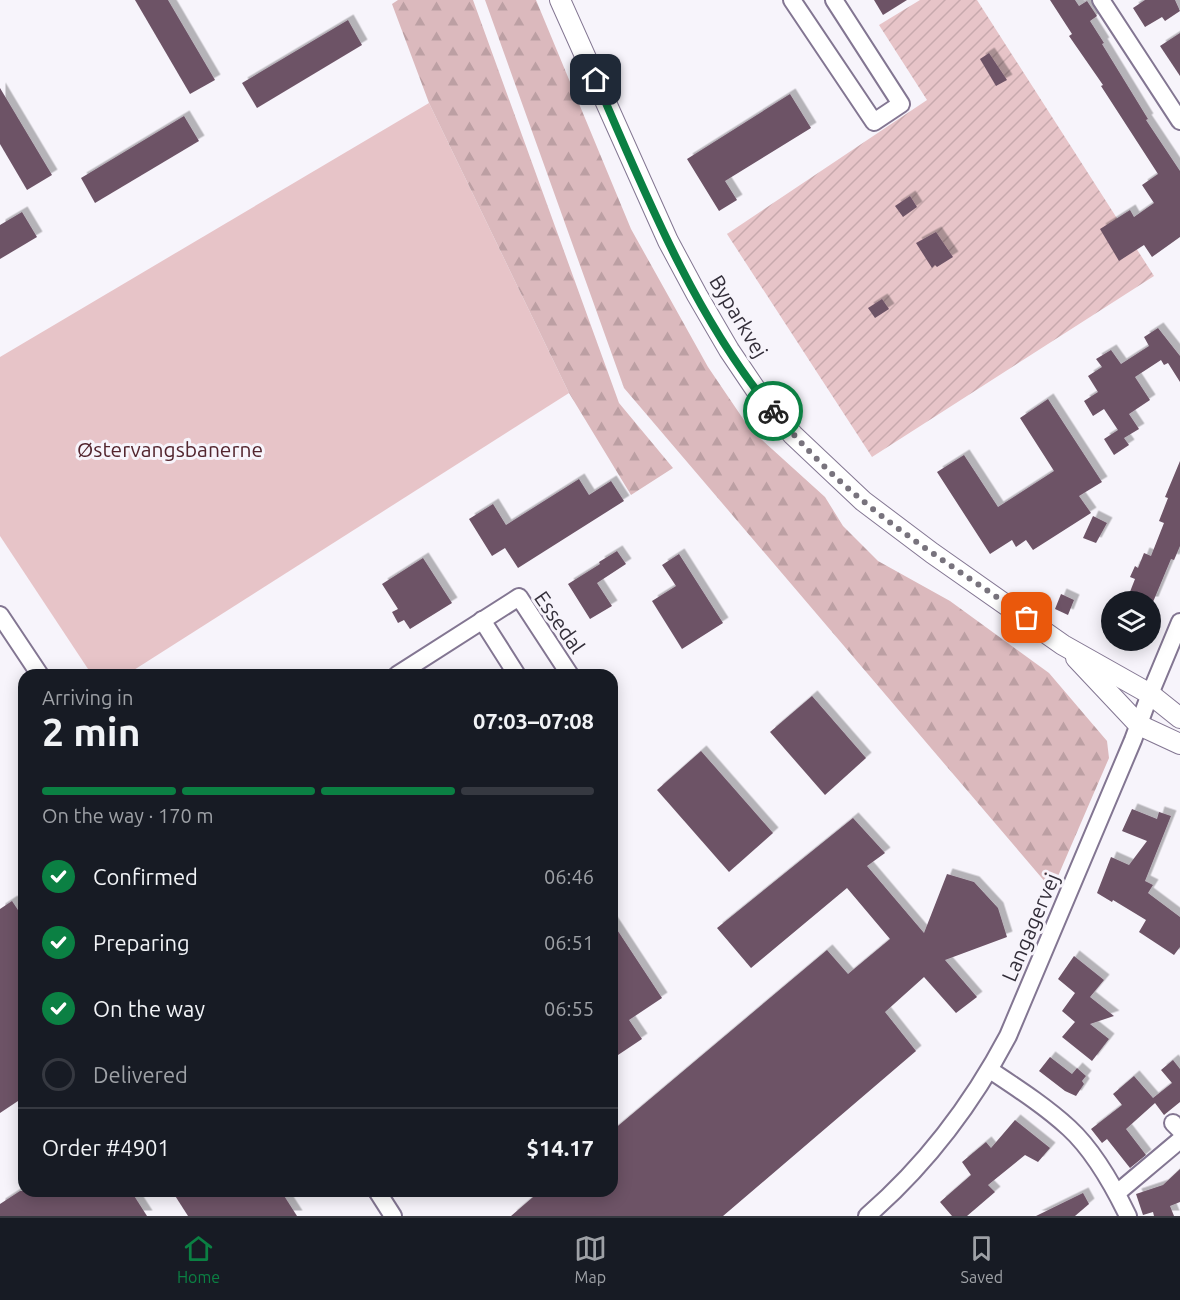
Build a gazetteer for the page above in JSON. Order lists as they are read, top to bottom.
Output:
{
  "streets": {
    "street": ["Byparkvej", "Essedal", "Langagervej"]
  },
  "crossings": [
    ["Byparkvej", "Langagervej"]
  ],
  "parks": ["Østervangsbanerne"],
  "page": {
    "heading": ["2 min", "Arriving in", "07:03–07:08"],
    "panel": ["Order #4901", "$14.17"],
    "bar": "On the way · 170 m",
    "list": [
      ["Confirmed", "06:46"],
      ["Preparing", "06:51"],
      ["On the way", "06:55"],
      "Delivered"
    ],
    "tabs": ["Home", "Map", "Saved"]
  }
}
